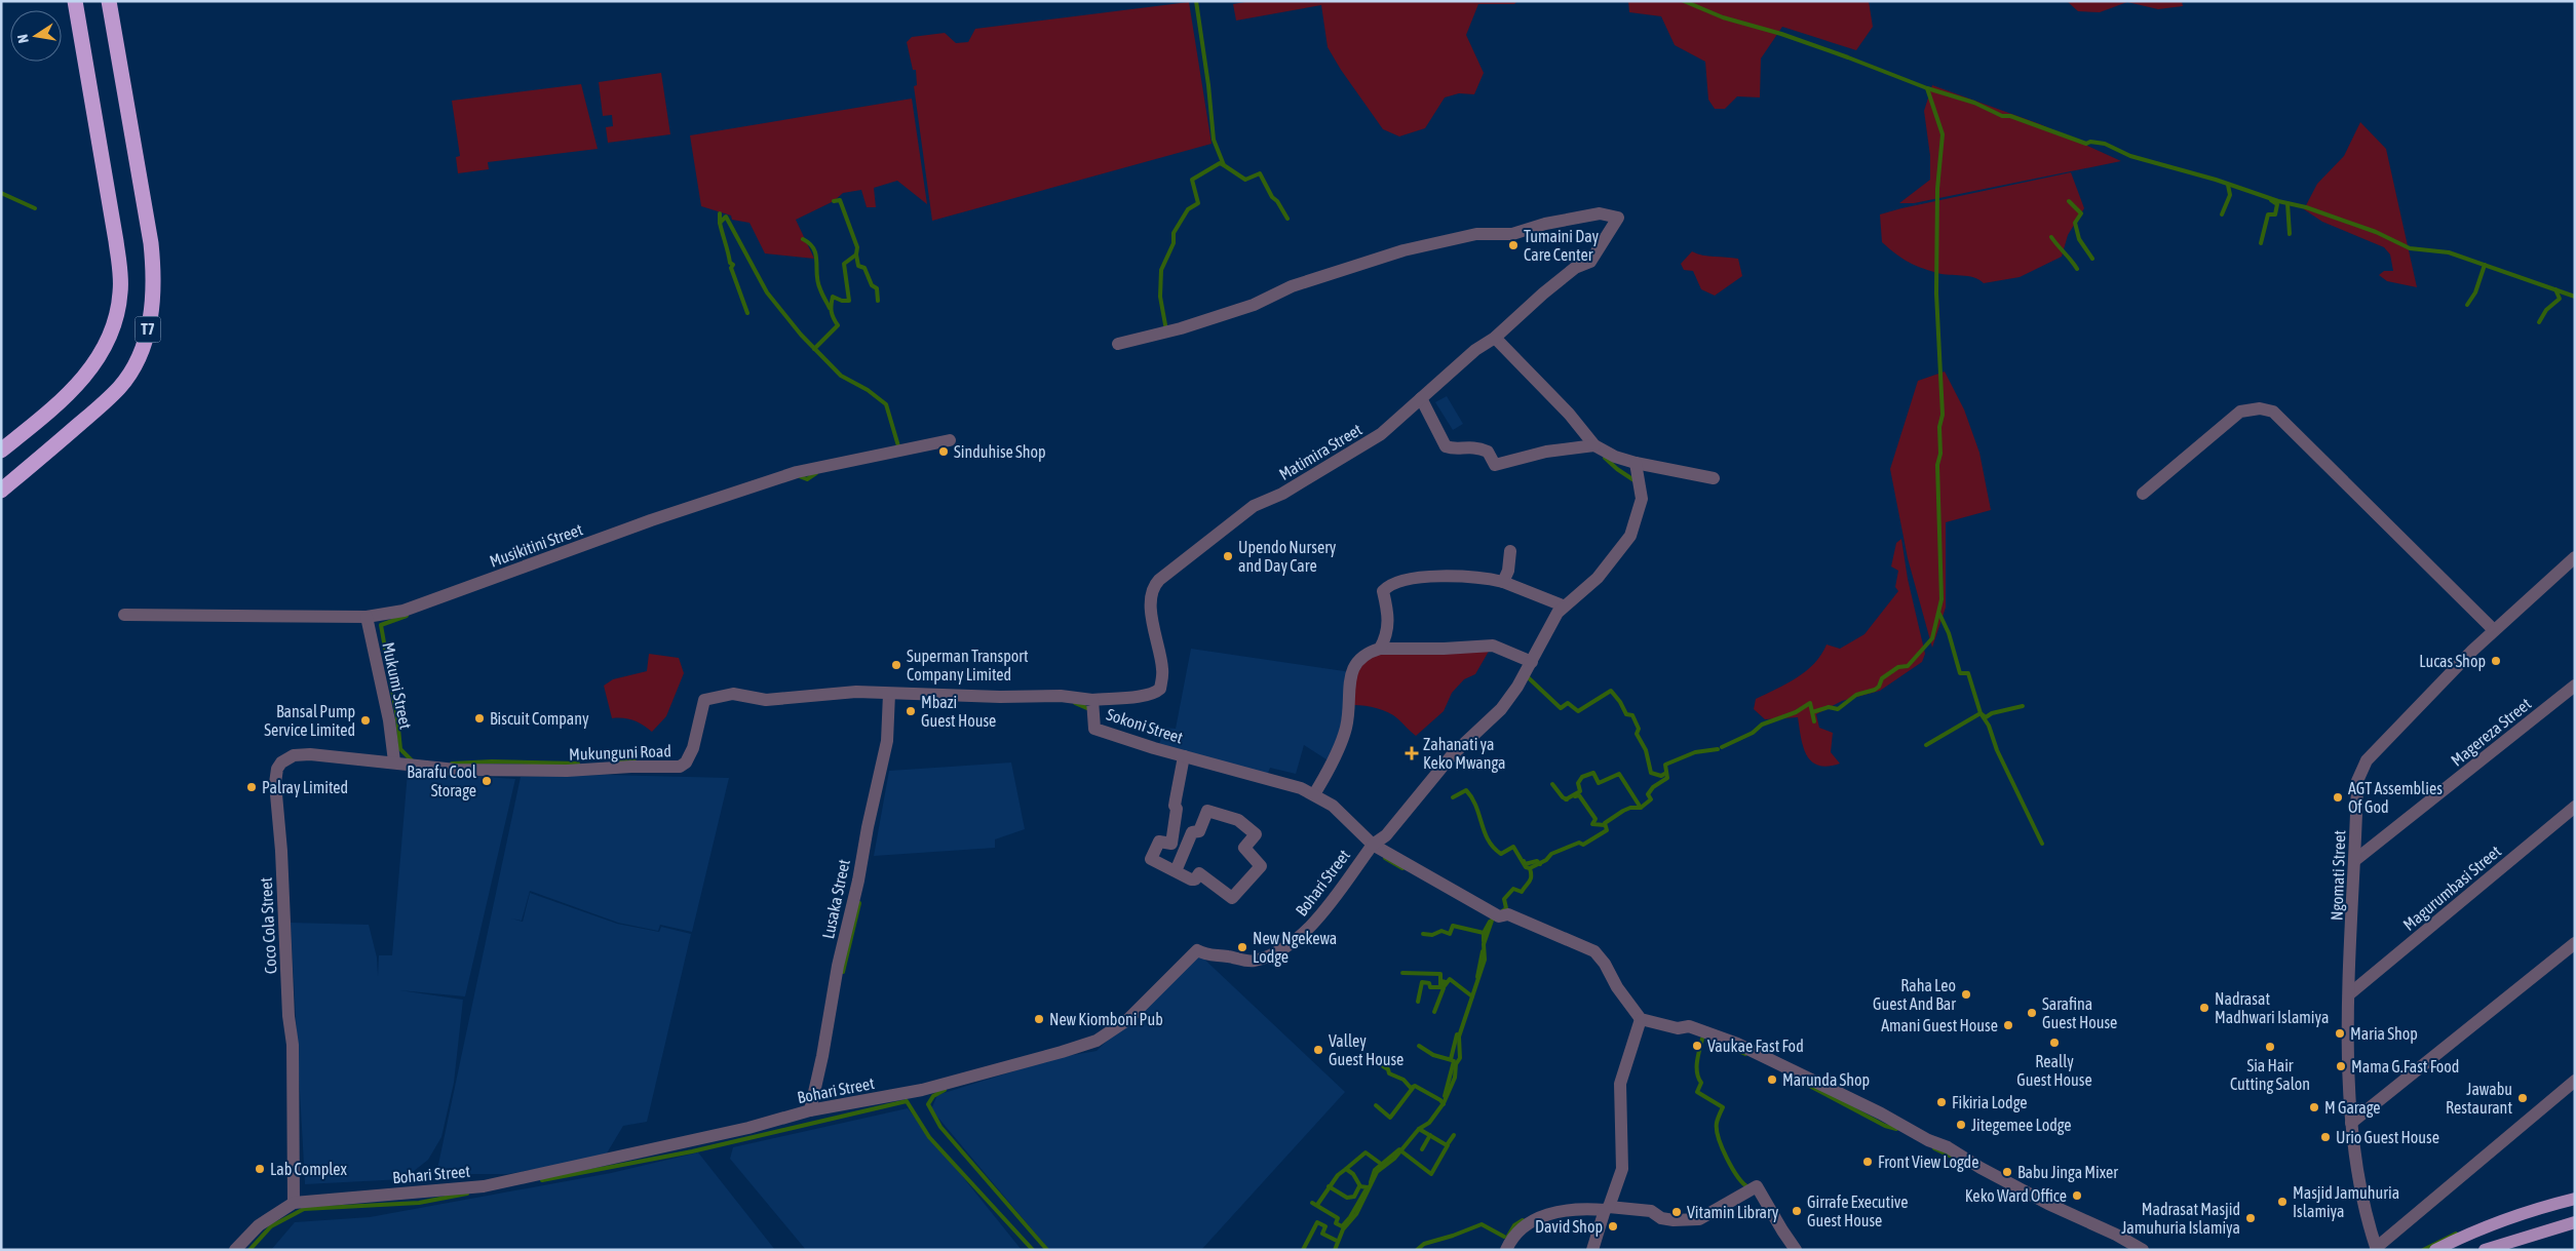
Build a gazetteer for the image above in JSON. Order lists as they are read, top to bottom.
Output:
{
  "streets": {
    "highway": ["T7"],
    "street": [
      "Matimira Street",
      "Musikitini Street",
      "Mukumi Street",
      "Sokoni Street",
      "Magereza Street",
      "Mukunguni Road",
      "Ngomati Street",
      "Bohari Street",
      "Magurumbasi Street",
      "Lusaka Street",
      "Coco Cola Street"
    ]
  },
  "crossings": [
    ["Matimira Street", "Sokoni Street"],
    ["Musikitini Street", "Mukumi Street"],
    ["Mukumi Street", "Mukunguni Road"],
    ["Mukumi Street", "Coco Cola Street"],
    ["Sokoni Street", "Mukunguni Road"],
    ["Sokoni Street", "Bohari Street"],
    ["Sokoni Street", "Lusaka Street"],
    ["Magereza Street", "Ngomati Street"],
    ["Mukunguni Road", "Lusaka Street"],
    ["Mukunguni Road", "Coco Cola Street"],
    ["Ngomati Street", "Magurumbasi Street"],
    ["Bohari Street", "Lusaka Street"],
    ["Bohari Street", "Coco Cola Street"]
  ],
  "places": {
    "other": [
      "Tumaini Day Care Center",
      "Sinduhise Shop",
      "Upendo Nursery and Day Care",
      "Lucas Shop",
      "Superman Transport Company Limited",
      "Mbazi Guest House",
      "Biscuit Company",
      "Bansal Pump Service Limited",
      "Barafu Cool Storage",
      "Palray Limited",
      "AGT Assemblies Of God",
      "New Ngekewa Lodge",
      "Raha Leo Guest And Bar",
      "Nadrasat Madhwari Islamiya",
      "Sarafina Guest House",
      "New Kiomboni Pub",
      "Amani Guest House",
      "Maria Shop",
      "Really Guest House",
      "Vaukae Fast Fod",
      "Sia Hair Cutting Salon",
      "Valley Guest House",
      "Mama G.Fast Food",
      "Marunda Shop",
      "Jawabu Restaurant",
      "Fikiria Lodge",
      "M Garage",
      "Jitegemee Lodge",
      "Urio Guest House",
      "Front View Logde",
      "Lab Complex",
      "Babu Jinga Mixer",
      "Keko Ward Office",
      "Masjid Jamuhuria Islamiya",
      "Girrafe Executive Guest House",
      "Vitamin Library",
      "Madrasat Masjid Jamuhuria Islamiya",
      "David Shop"
    ],
    "health": ["Zahanati ya Keko Mwanga"]
  },
  "north": "left"
}
